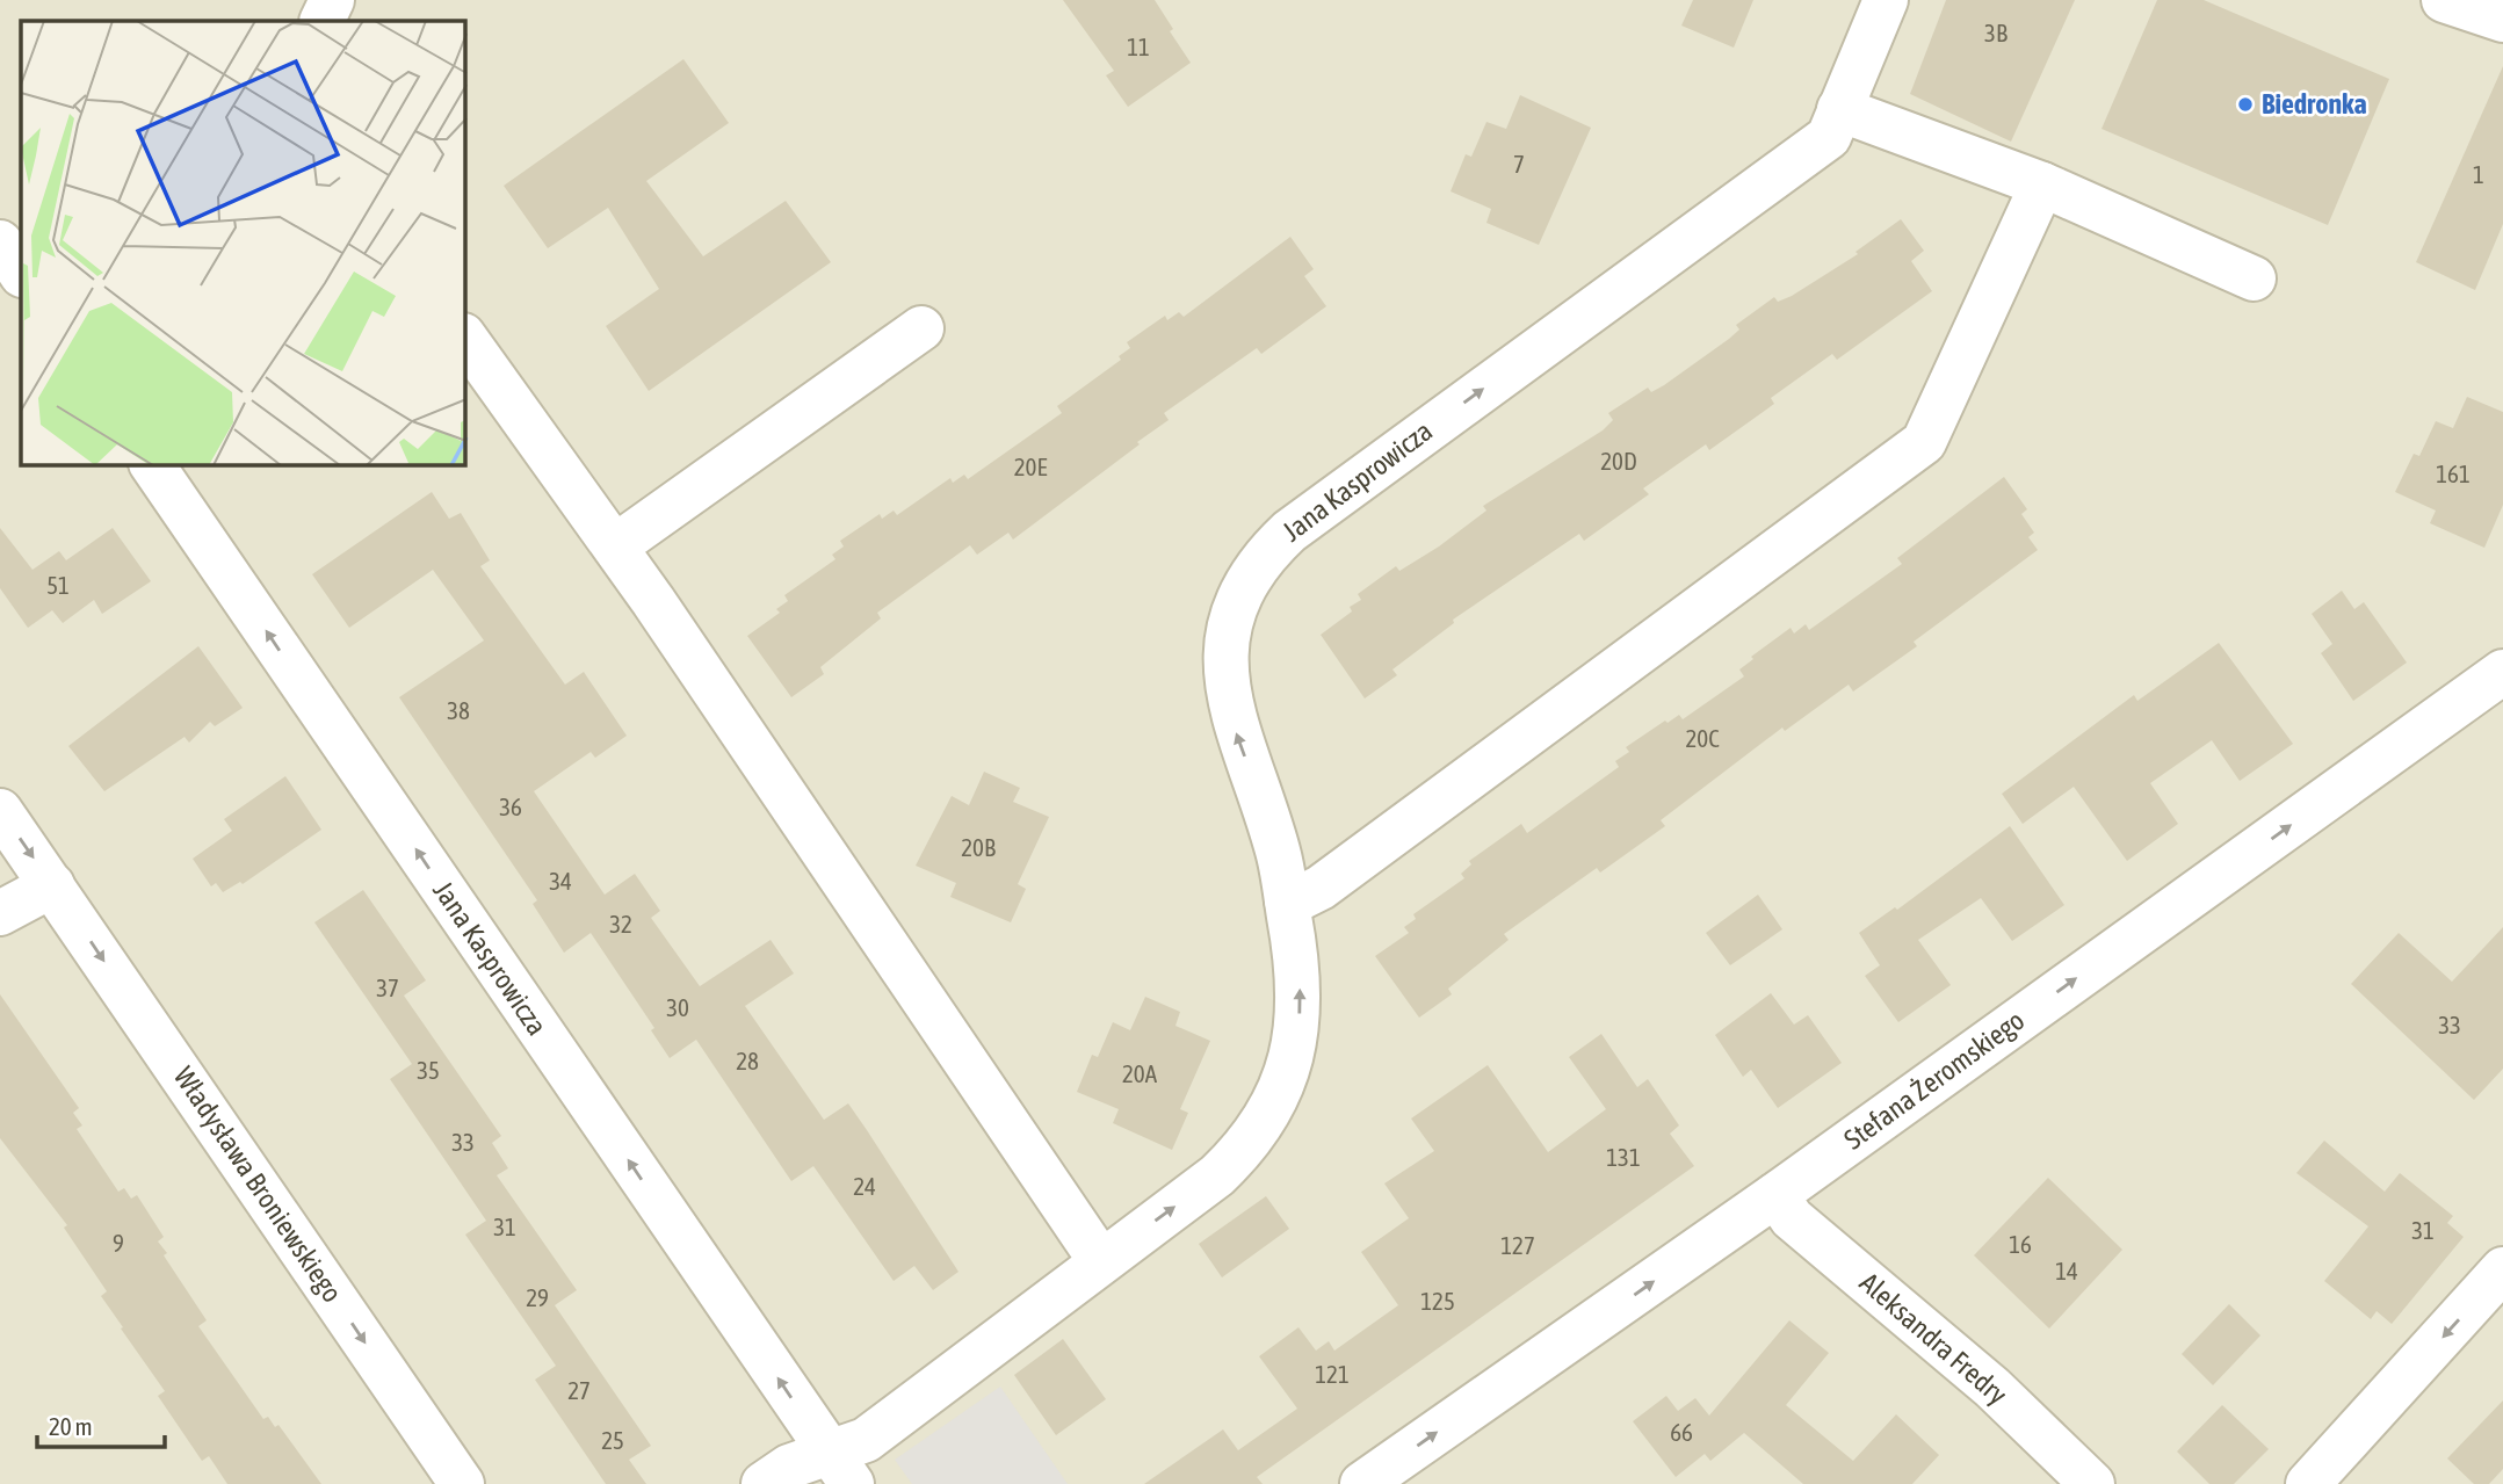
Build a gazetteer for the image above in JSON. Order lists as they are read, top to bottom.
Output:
{
  "streets": {
    "street": [
      "Jana Kasprowicza",
      "Stefana Żeromskiego",
      "Władysława Broniewskiego",
      "Aleksandra Fredry"
    ]
  },
  "crossings": [
    ["Stefana Żeromskiego", "Aleksandra Fredry"]
  ],
  "one_way": ["Stefana Żeromskiego", "Władysława Broniewskiego"],
  "places": ["Biedronka"],
  "house_numbers": [
    "3B",
    "11",
    "7",
    "1",
    "20D",
    "20E",
    "161",
    "51",
    "38",
    "20C",
    "36",
    "20B",
    "34",
    "32",
    "37",
    "30",
    "33",
    "28",
    "35",
    "20A",
    "33",
    "131",
    "24",
    "31",
    "31",
    "9",
    "16",
    "127",
    "14",
    "29",
    "125",
    "121",
    "27",
    "66",
    "25"
  ],
  "scale_bar": "20 m"
}
